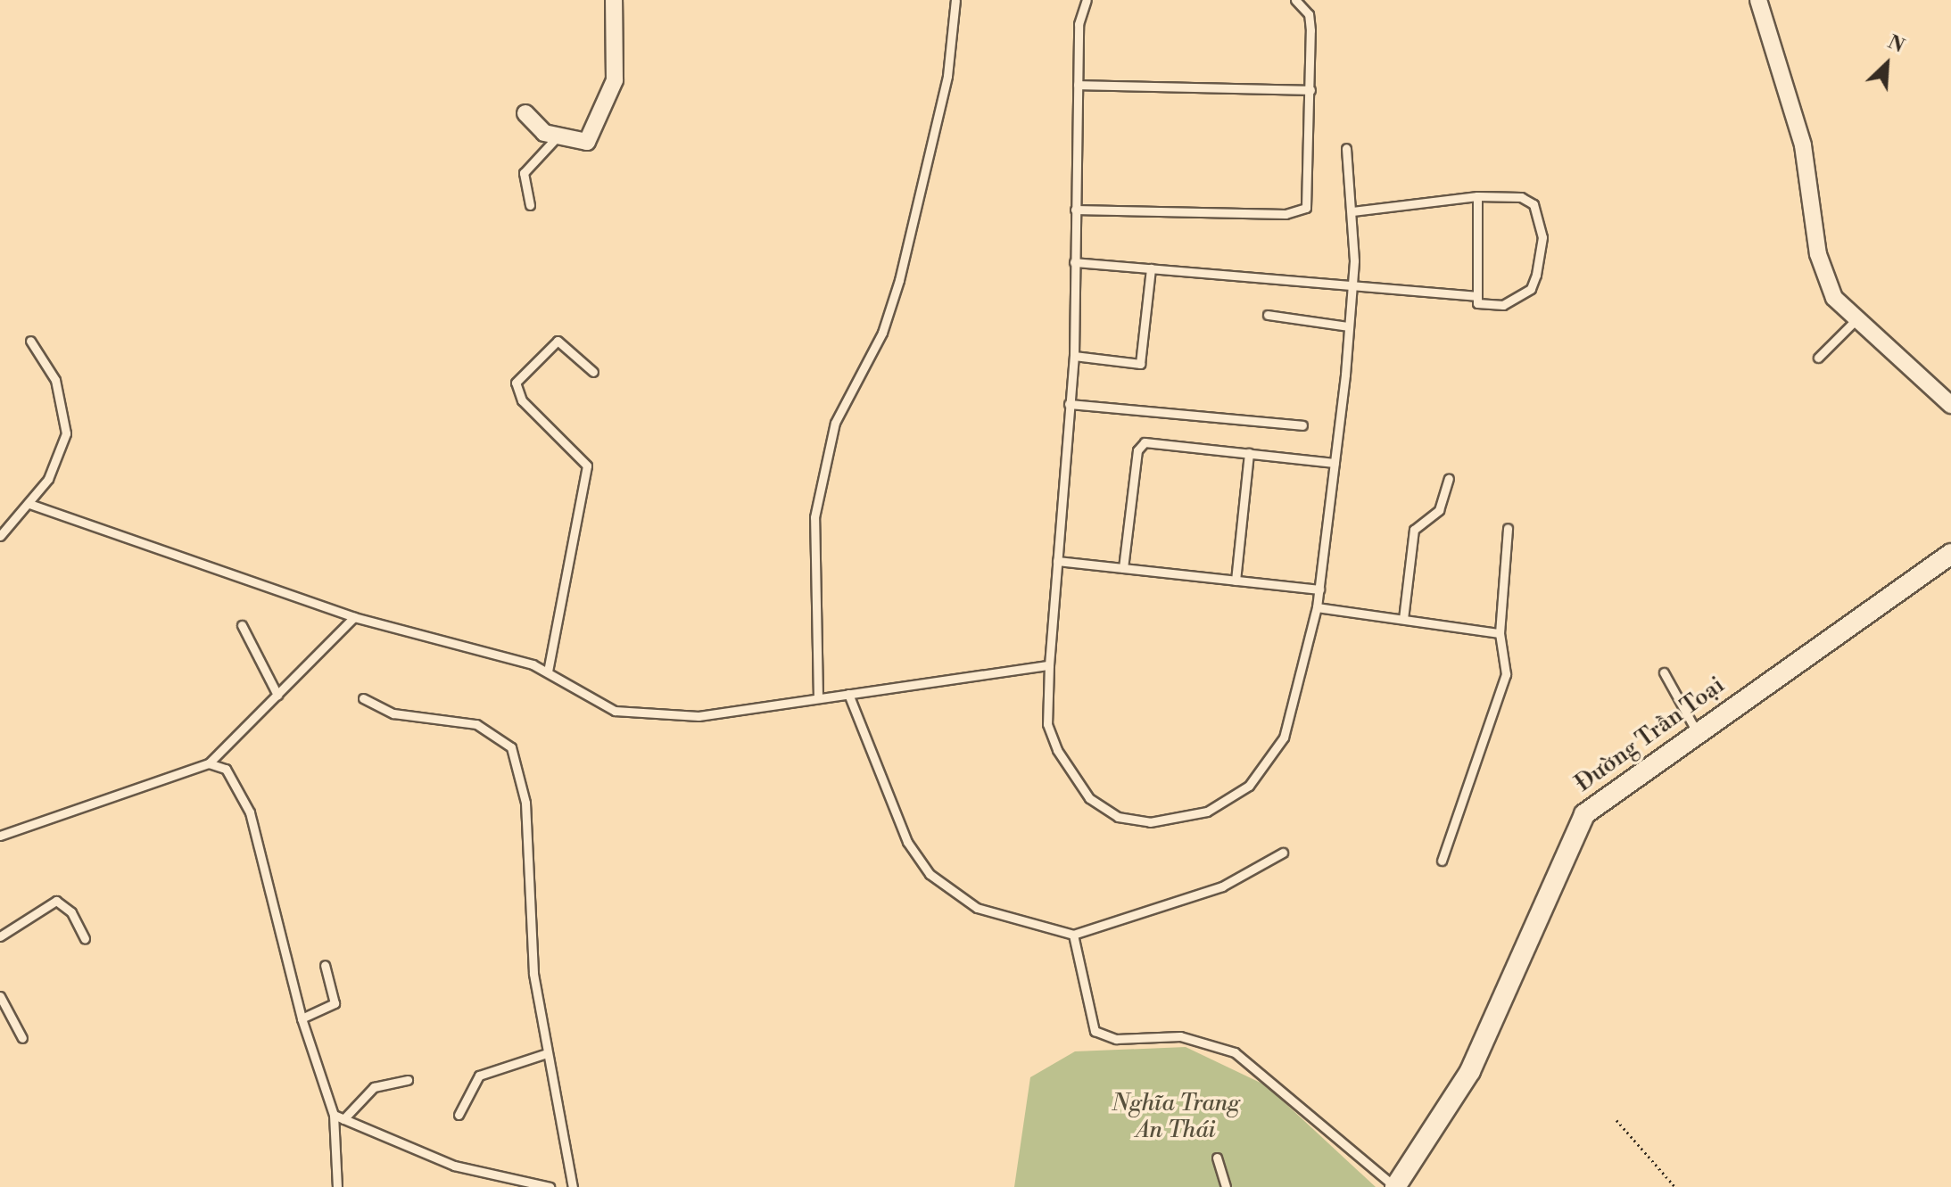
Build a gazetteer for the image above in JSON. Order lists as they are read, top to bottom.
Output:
{
  "streets": {
    "street": ["Đường Trần Toại"]
  },
  "parks": ["Nghĩa Trang An Thái"],
  "north": "top right"
}
